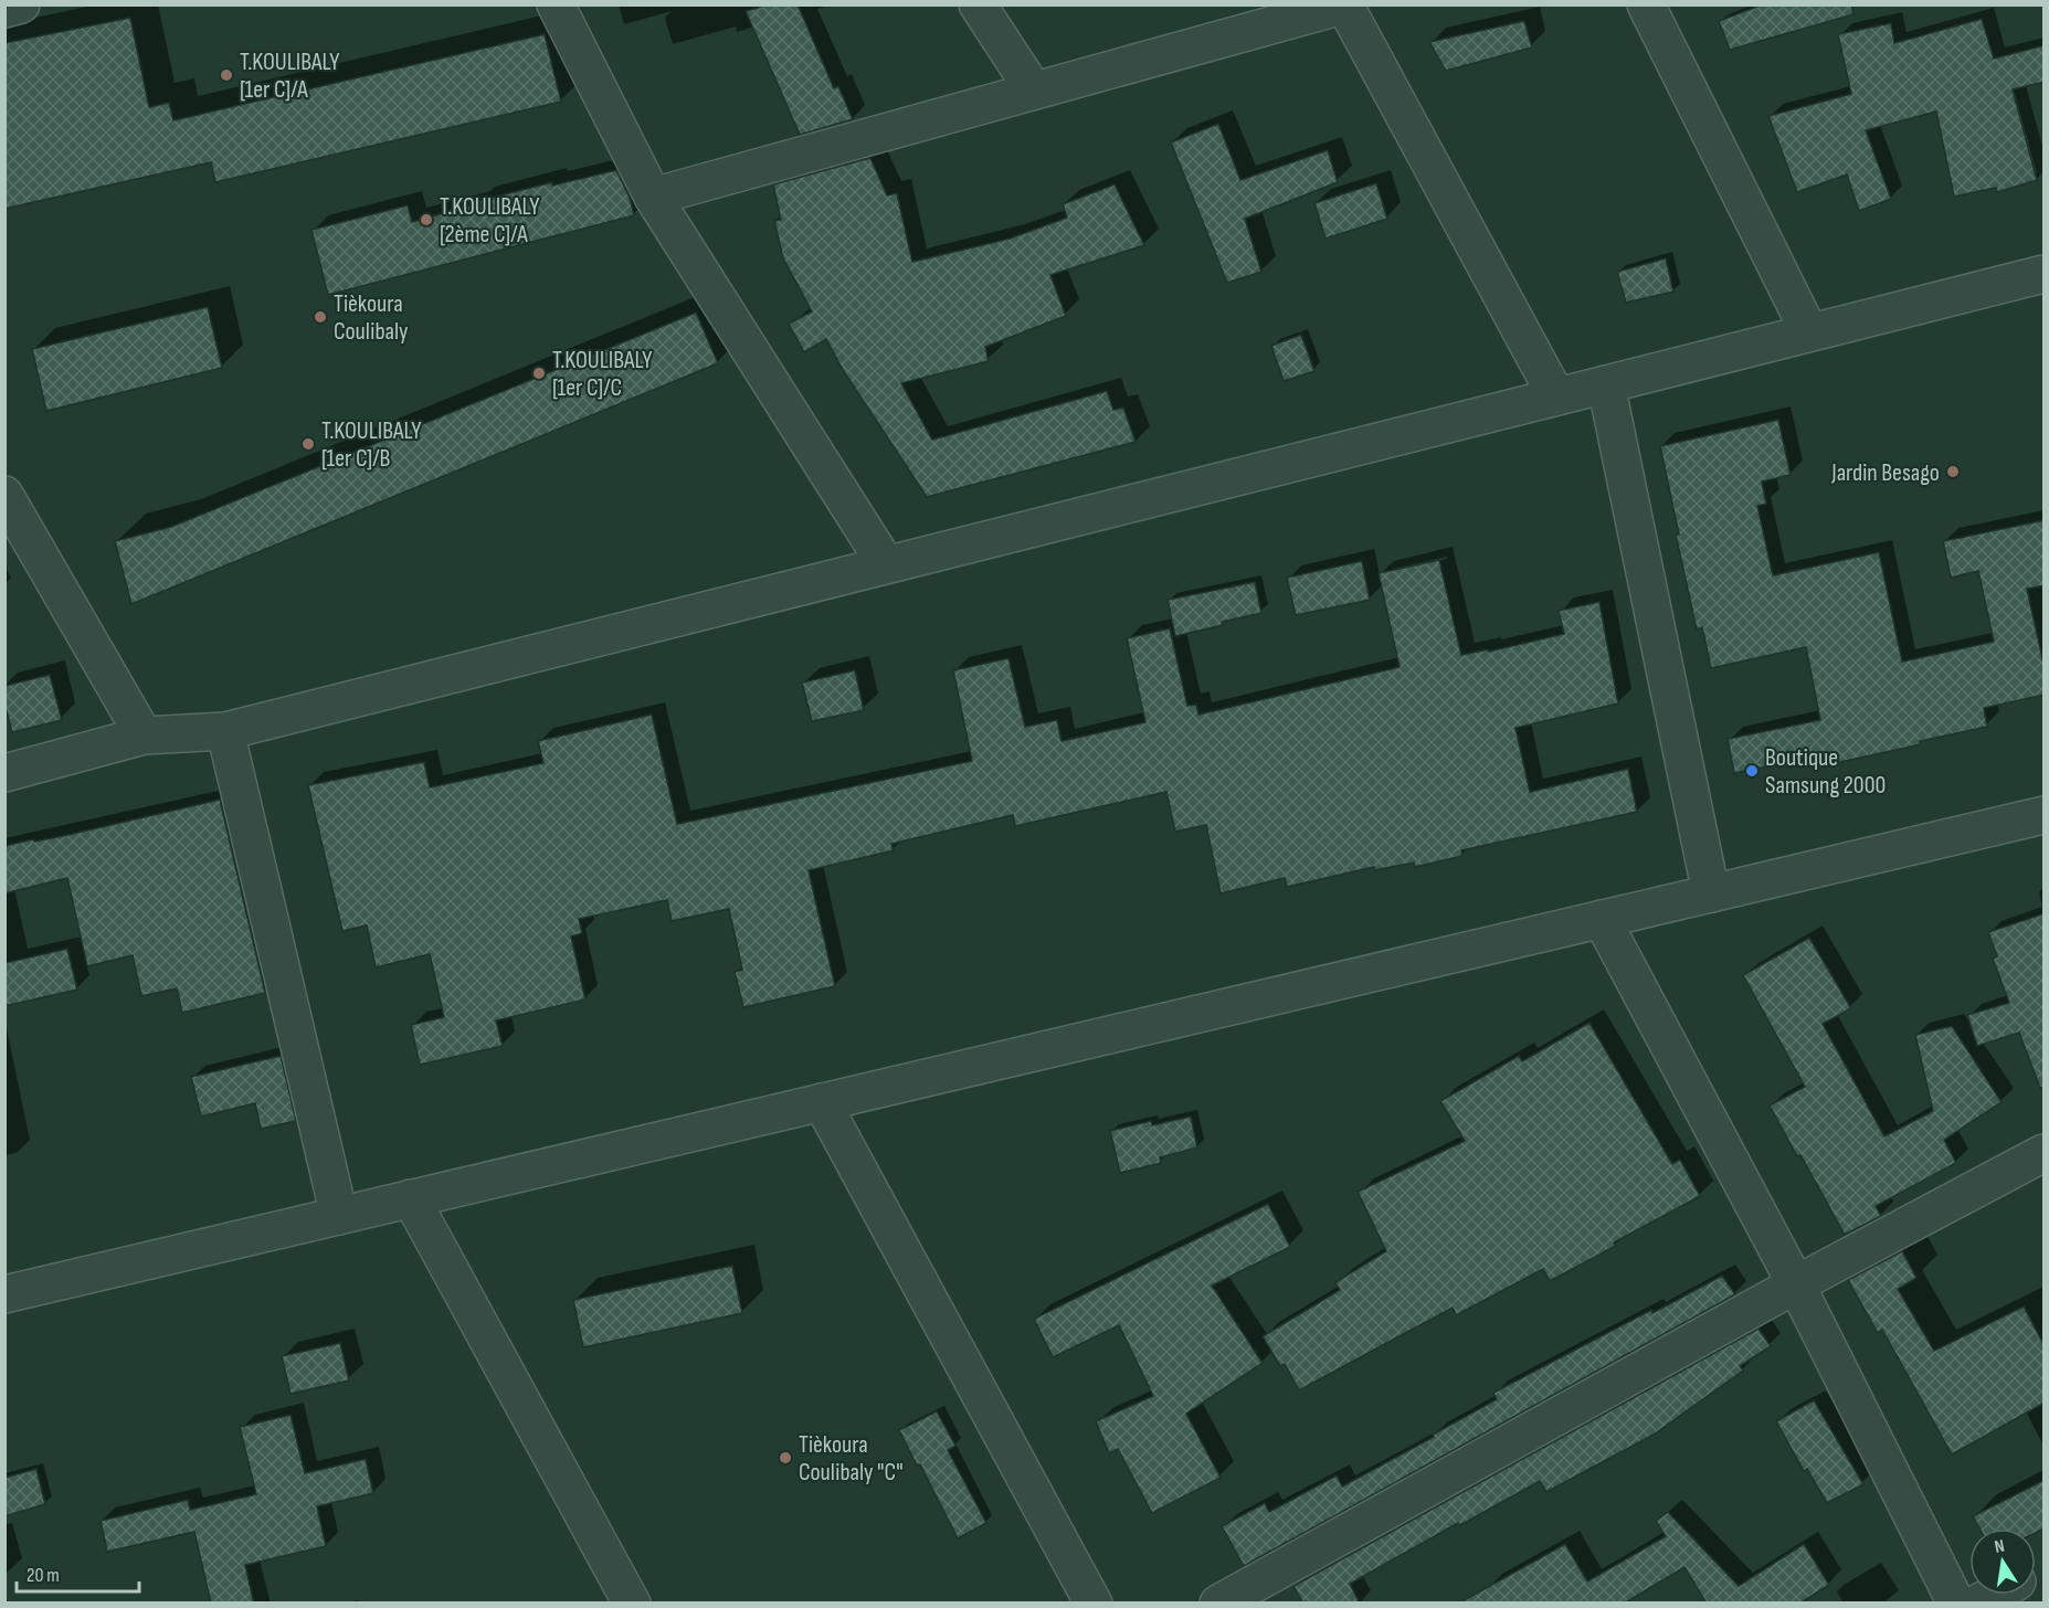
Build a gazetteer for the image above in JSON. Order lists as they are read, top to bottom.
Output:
{
  "places": [
    "T.KOULIBALY [1er C]/A",
    "T.KOULIBALY [2ème C]/A",
    "Tièkoura Coulibaly",
    "T.KOULIBALY [1er C]/C",
    "T.KOULIBALY [1er C]/B",
    "Jardin Besago",
    "Boutique Samsung 2000",
    "Tièkoura Coulibaly \"C\""
  ],
  "scale_bar": "20 m",
  "north": "top"
}
